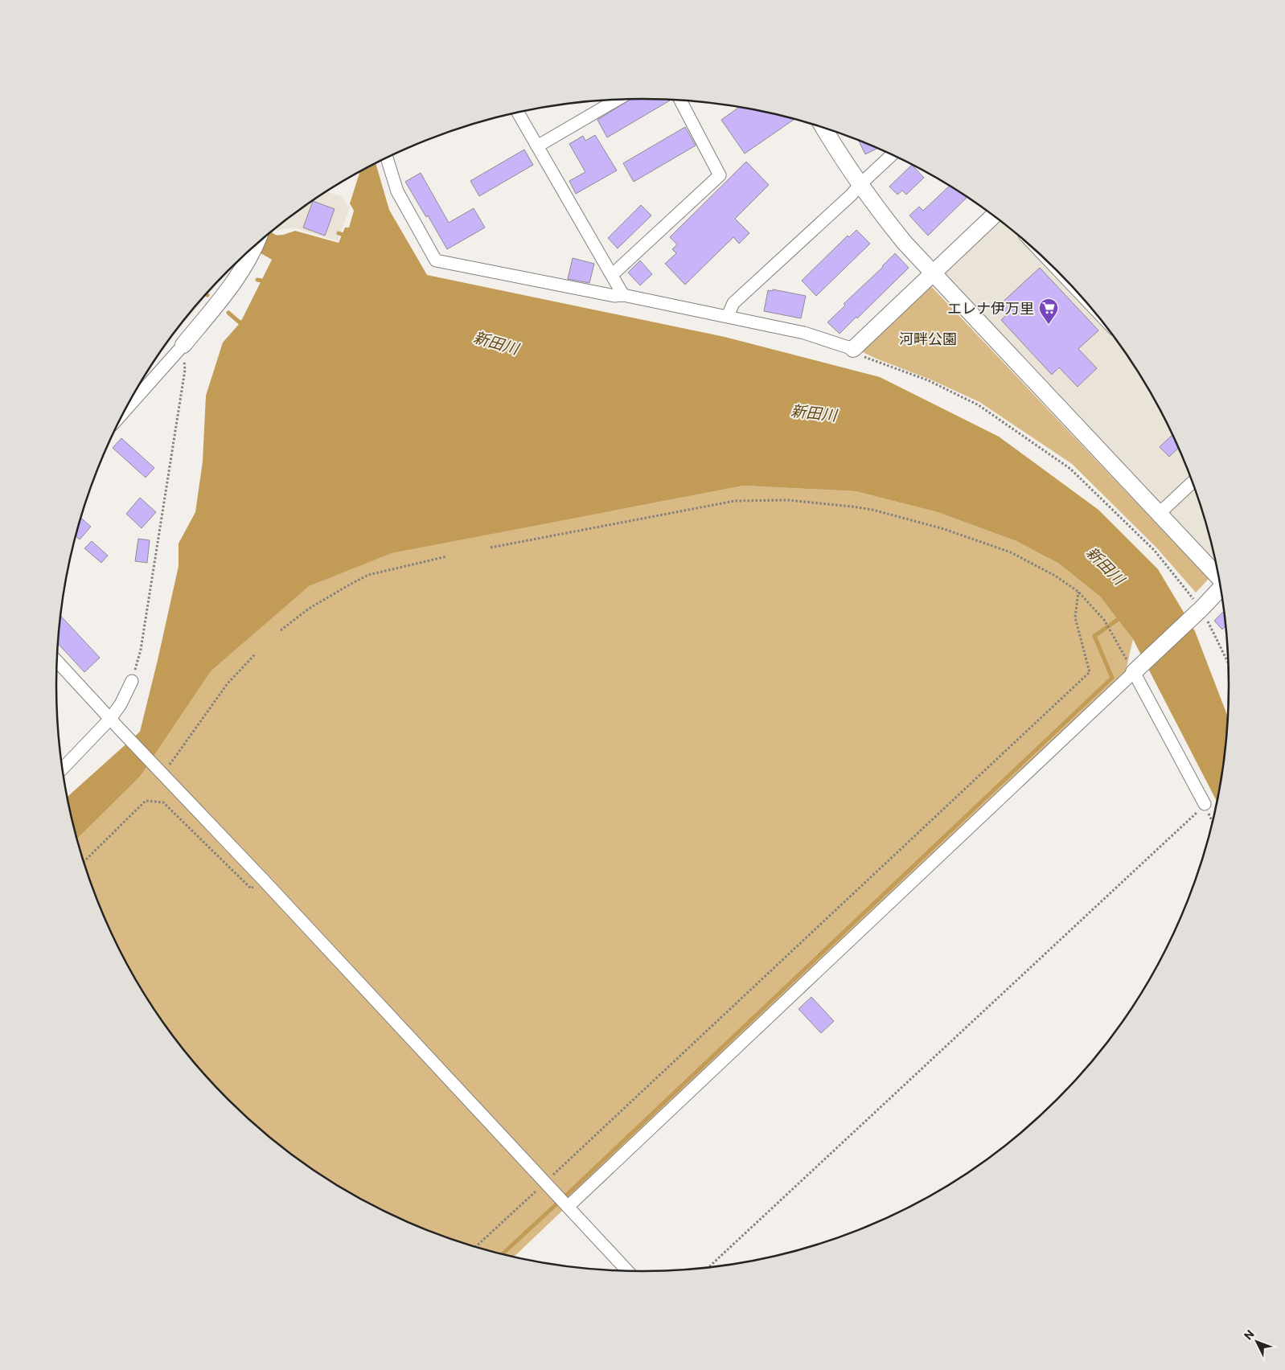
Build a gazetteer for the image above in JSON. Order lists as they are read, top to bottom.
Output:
{
  "water": ["新田川"],
  "parks": ["河畔公園"],
  "places": {
    "supermarket": ["エレナ伊万里"]
  },
  "north": "top left"
}
